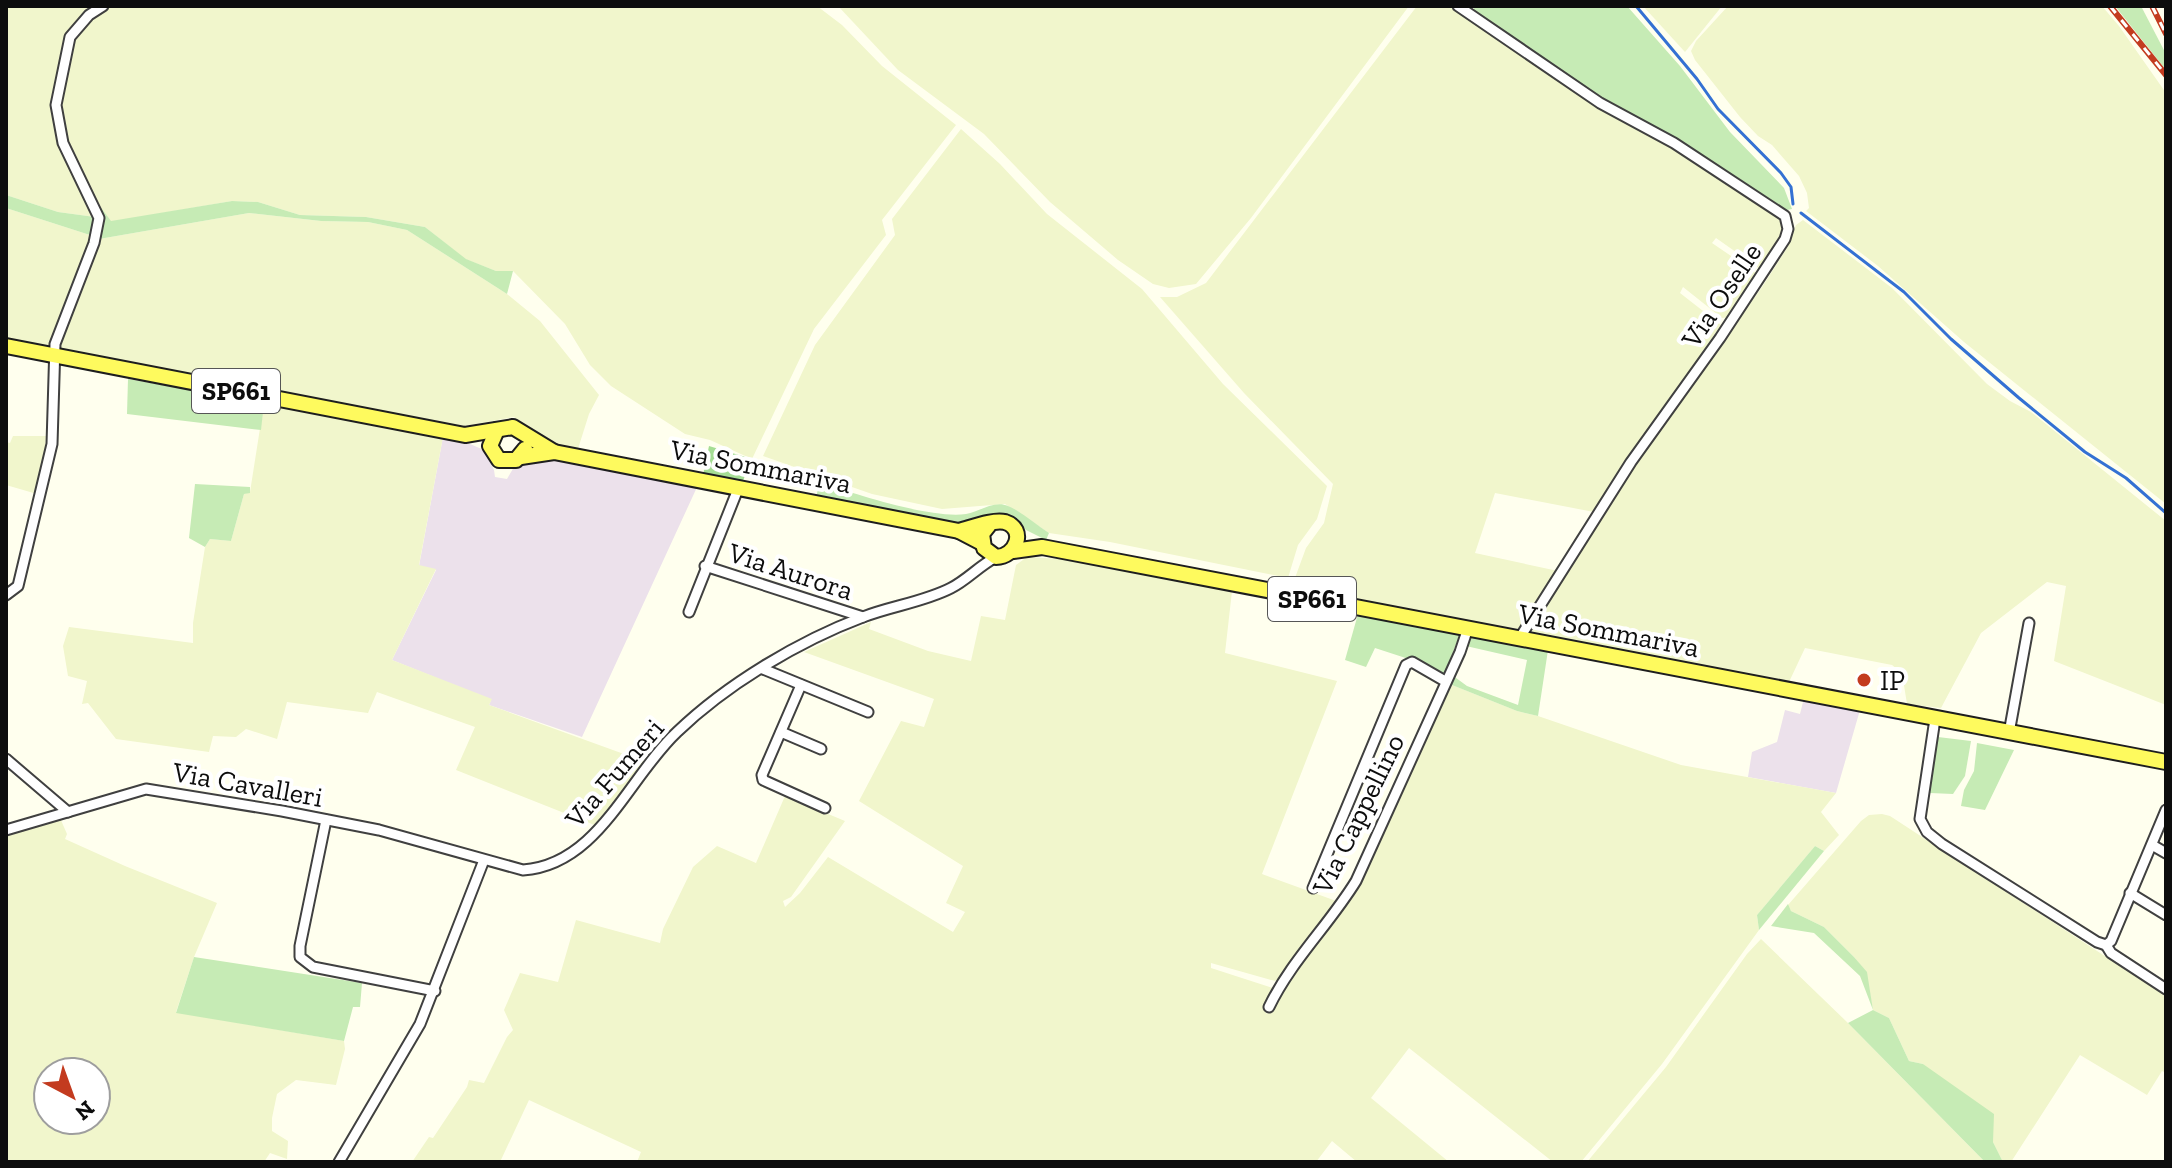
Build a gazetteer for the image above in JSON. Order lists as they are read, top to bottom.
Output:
{
  "streets": {
    "main road": ["SP661", "Via Sommariva"],
    "street": [
      "Via Oselle",
      "Via Aurora",
      "Via Fumeri",
      "Via Cavalleri",
      "Via Cappellino"
    ]
  },
  "crossings": [
    ["Via Oselle", "Via Sommariva"],
    ["SP661", "Via Sommariva"],
    ["Via Sommariva", "Via Fumeri"],
    ["Via Sommariva", "Via Cappellino"],
    ["Via Aurora", "Via Fumeri"],
    ["Via Fumeri", "Via Cavalleri"]
  ],
  "places": ["IP"],
  "north": "bottom right"
}
